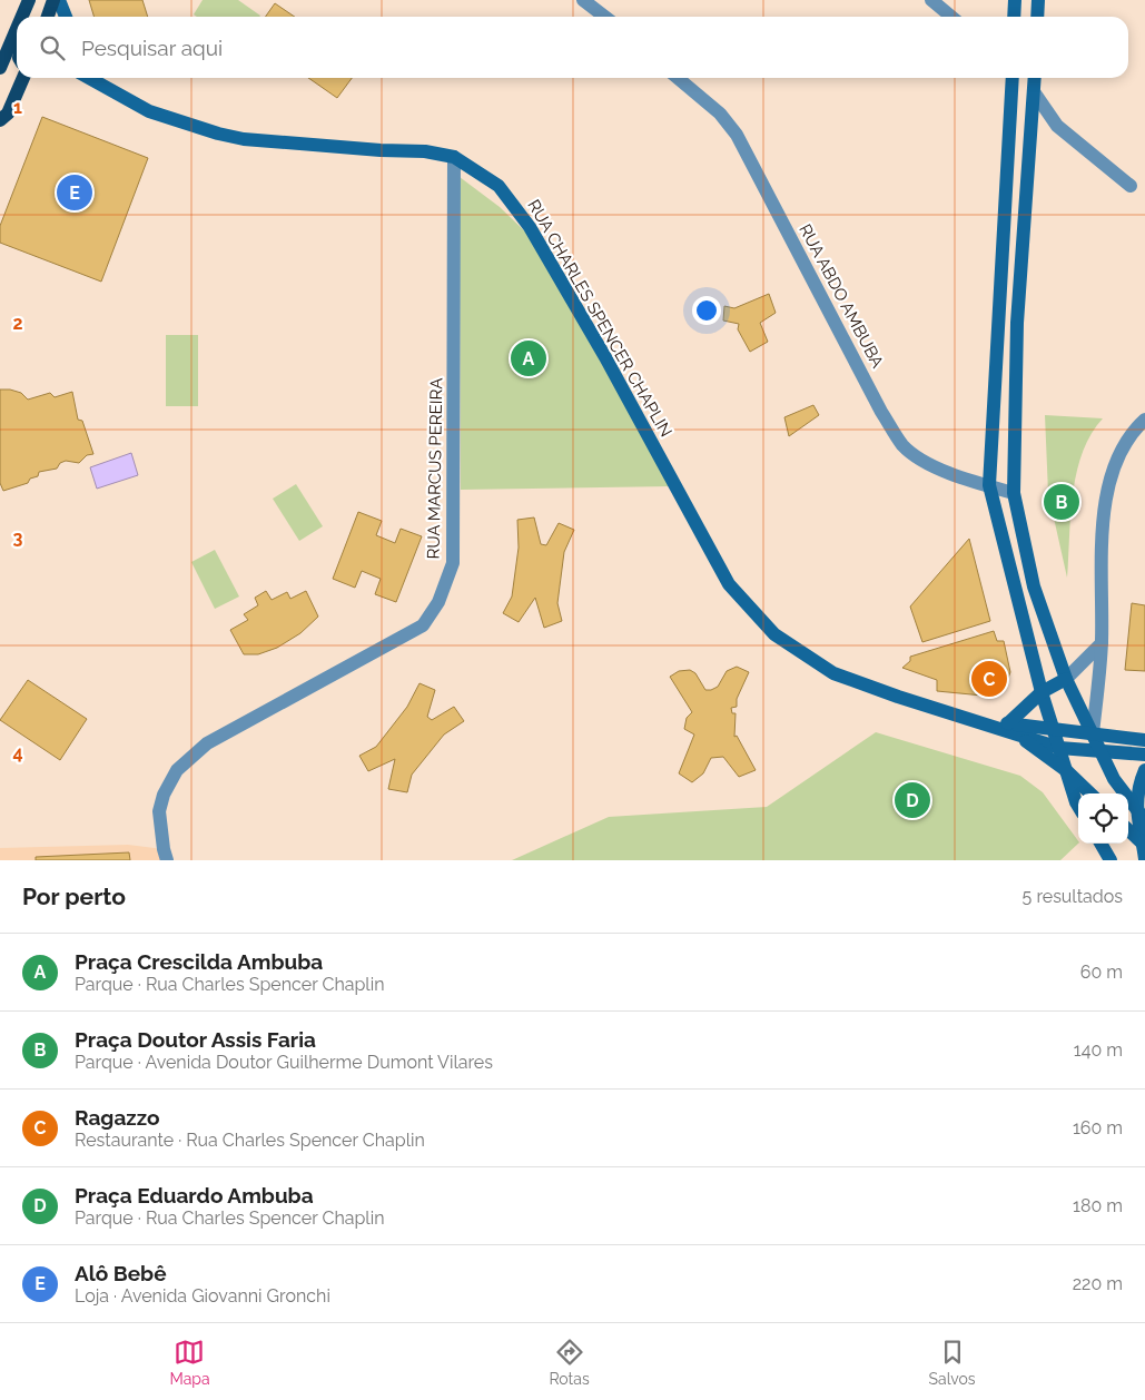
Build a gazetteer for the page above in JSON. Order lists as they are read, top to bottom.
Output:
{
  "streets": {
    "main road": ["RUA CHARLES SPENCER CHAPLIN"],
    "street": ["RUA ABDO AMBUBA", "RUA MARCUS PEREIRA"]
  },
  "crossings": [
    ["RUA CHARLES SPENCER CHAPLIN", "RUA MARCUS PEREIRA"]
  ],
  "page": {
    "search": "Pesquisar aqui",
    "pins": [
      "E",
      "A",
      "B",
      "C",
      "D"
    ],
    "heading": ["Por perto", "5 resultados"],
    "list": [
      {
        "mark": "A",
        "name": "Praça Crescilda Ambuba",
        "note": "Parque · Rua Charles Spencer Chaplin",
        "value": "60 m"
      },
      {
        "mark": "B",
        "name": "Praça Doutor Assis Faria",
        "note": "Parque · Avenida Doutor Guilherme Dumont Vilares",
        "value": "140 m"
      },
      {
        "mark": "C",
        "name": "Ragazzo",
        "note": "Restaurante · Rua Charles Spencer Chaplin",
        "value": "160 m"
      },
      {
        "mark": "D",
        "name": "Praça Eduardo Ambuba",
        "note": "Parque · Rua Charles Spencer Chaplin",
        "value": "180 m"
      },
      {
        "mark": "E",
        "name": "Alô Bebê",
        "note": "Loja · Avenida Giovanni Gronchi",
        "value": "220 m"
      }
    ],
    "nav": ["Mapa", "Rotas", "Salvos"]
  },
  "grid": {
    "rows": [
      "1",
      "2",
      "3",
      "4"
    ]
  }
}
